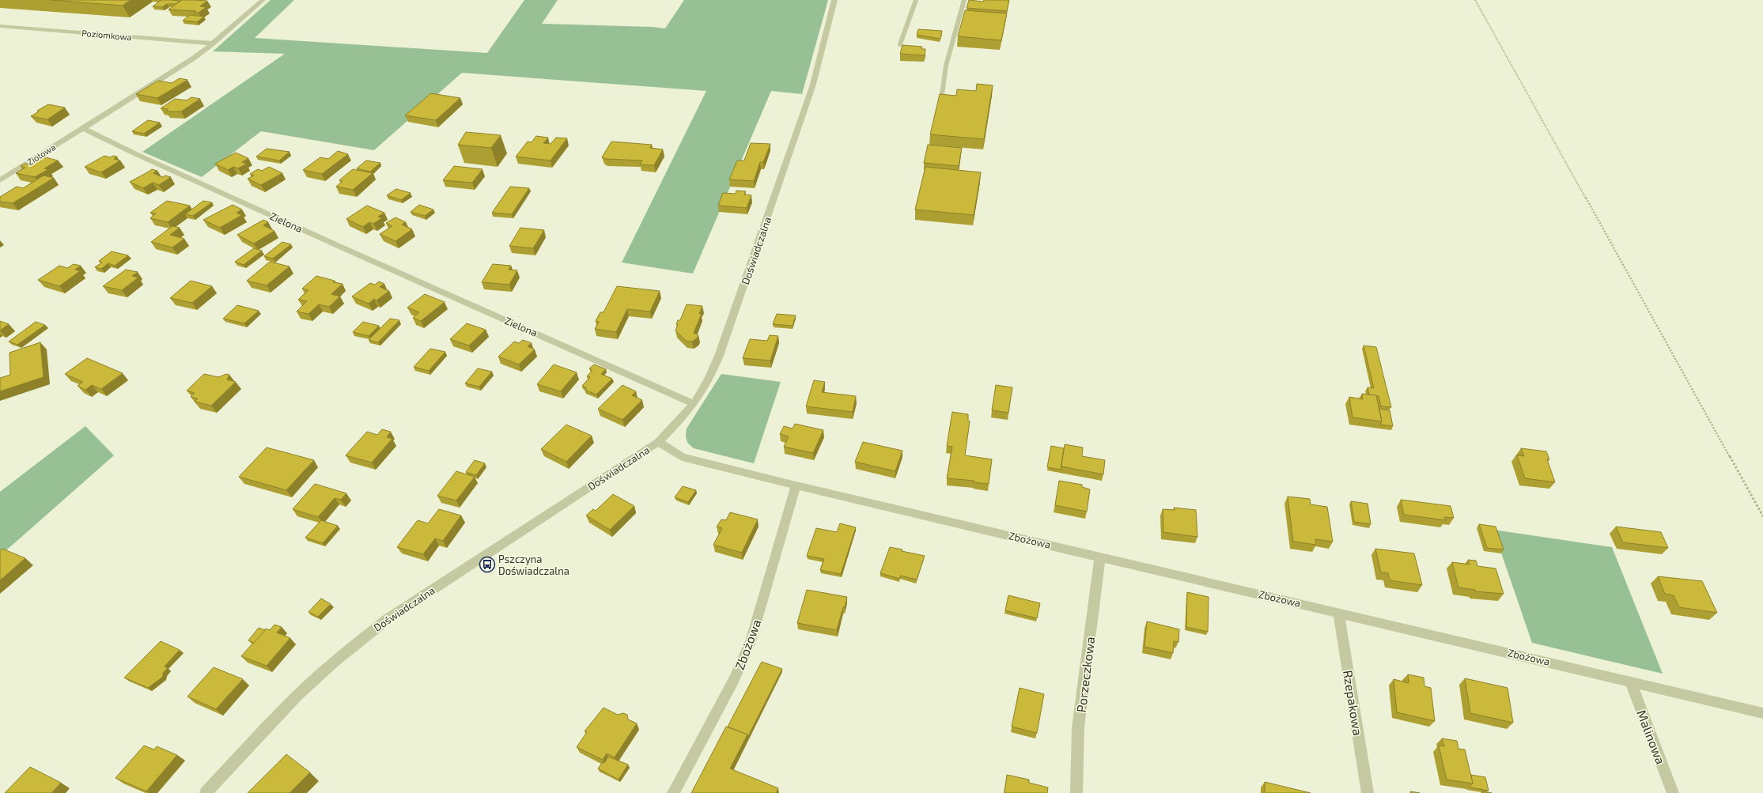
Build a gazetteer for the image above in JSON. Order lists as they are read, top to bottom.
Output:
{
  "streets": {
    "street": [
      "Poziomkowa",
      "Ziołowa",
      "Zielona",
      "Doświadczalna",
      "Zbożowa",
      "Porzeczkowa",
      "Rzepakowa",
      "Malinowa"
    ]
  },
  "crossings": [
    ["Ziołowa", "Zielona"],
    ["Zielona", "Doświadczalna"],
    ["Doświadczalna", "Zbożowa"],
    ["Zbożowa", "Porzeczkowa"],
    ["Zbożowa", "Rzepakowa"],
    ["Zbożowa", "Malinowa"]
  ],
  "places": {
    "bus stop": ["Pszczyna Doświadczalna"]
  }
}
